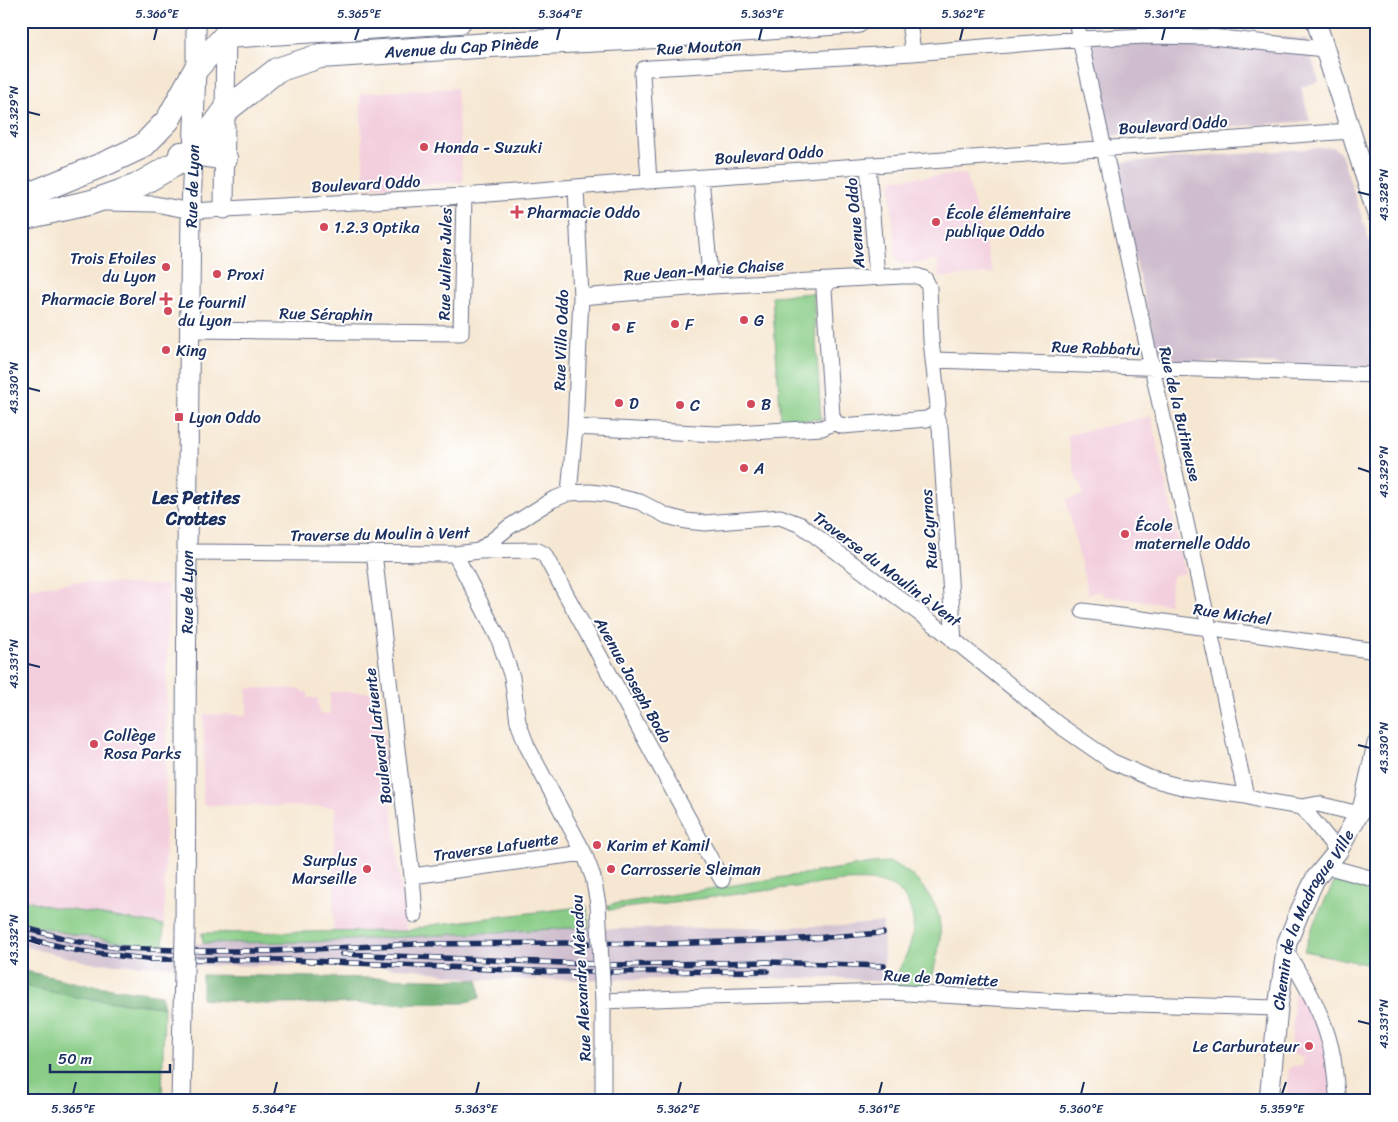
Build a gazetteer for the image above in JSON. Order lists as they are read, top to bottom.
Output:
{
  "streets": {
    "main road": ["Avenue du Cap Pinède"],
    "street": [
      "Rue Mouton",
      "Boulevard Oddo",
      "Rue de Lyon",
      "Avenue Oddo",
      "Rue Julien Jules",
      "Rue Jean-Marie Chaise",
      "Rue Séraphin",
      "Rue Villa Oddo",
      "Rue Rabbatu",
      "Rue de la Butineuse",
      "Rue Cyrnos",
      "Traverse du Moulin à Vent",
      "Rue Michel",
      "Avenue Joseph Bodo",
      "Boulevard Lafuente",
      "Traverse Lafuente",
      "Chemin de la Madrague Ville",
      "Rue Alexandre Méradou",
      "Rue de Damiette"
    ]
  },
  "crossings": [
    ["Avenue du Cap Pinède", "Rue de Lyon"],
    ["Rue Mouton", "Boulevard Oddo"],
    ["Rue Mouton", "Rue de la Butineuse"],
    ["Boulevard Oddo", "Rue de Lyon"],
    ["Boulevard Oddo", "Avenue Oddo"],
    ["Boulevard Oddo", "Rue Julien Jules"],
    ["Boulevard Oddo", "Rue Villa Oddo"],
    ["Boulevard Oddo", "Rue de la Butineuse"],
    ["Rue de Lyon", "Rue Séraphin"],
    ["Rue de Lyon", "Traverse du Moulin à Vent"],
    ["Avenue Oddo", "Rue Jean-Marie Chaise"],
    ["Rue Julien Jules", "Rue Séraphin"],
    ["Rue Jean-Marie Chaise", "Rue Villa Oddo"],
    ["Rue Jean-Marie Chaise", "Rue Rabbatu"],
    ["Rue Jean-Marie Chaise", "Rue Cyrnos"],
    ["Rue Villa Oddo", "Traverse du Moulin à Vent"],
    ["Rue Rabbatu", "Rue de la Butineuse"],
    ["Rue Rabbatu", "Rue Cyrnos"],
    ["Rue de la Butineuse", "Traverse du Moulin à Vent"],
    ["Rue de la Butineuse", "Rue Michel"],
    ["Rue Cyrnos", "Traverse du Moulin à Vent"],
    ["Traverse du Moulin à Vent", "Avenue Joseph Bodo"],
    ["Traverse du Moulin à Vent", "Boulevard Lafuente"],
    ["Traverse du Moulin à Vent", "Chemin de la Madrague Ville"],
    ["Traverse du Moulin à Vent", "Rue Alexandre Méradou"],
    ["Boulevard Lafuente", "Traverse Lafuente"],
    ["Traverse Lafuente", "Rue Alexandre Méradou"],
    ["Chemin de la Madrague Ville", "Rue de Damiette"],
    ["Rue Alexandre Méradou", "Rue de Damiette"]
  ],
  "districts": ["Les Petites Crottes"],
  "places": {
    "other": [
      "Honda - Suzuki",
      "École élémentaire publique Oddo",
      "1.2.3 Optika",
      "Trois Etoiles du Lyon",
      "Proxi",
      "Le fournil du Lyon",
      "G",
      "F",
      "E",
      "King",
      "D",
      "B",
      "C",
      "A",
      "École maternelle Oddo",
      "Collège Rosa Parks",
      "Karim et Kamil",
      "Surplus Marseille",
      "Carrosserie Sleiman",
      "Le Carburateur"
    ],
    "health": ["Pharmacie Oddo", "Pharmacie Borel"],
    "transit": ["Lyon Oddo"]
  },
  "scale_bar": "50 m",
  "coordinates": [
    "5.366°E",
    "5.365°E",
    "5.364°E",
    "5.363°E",
    "5.362°E",
    "5.361°E",
    "43.329°N",
    "43.328°N",
    "43.330°N",
    "43.331°N",
    "43.332°N",
    "5.360°E",
    "5.359°E"
  ]
}
